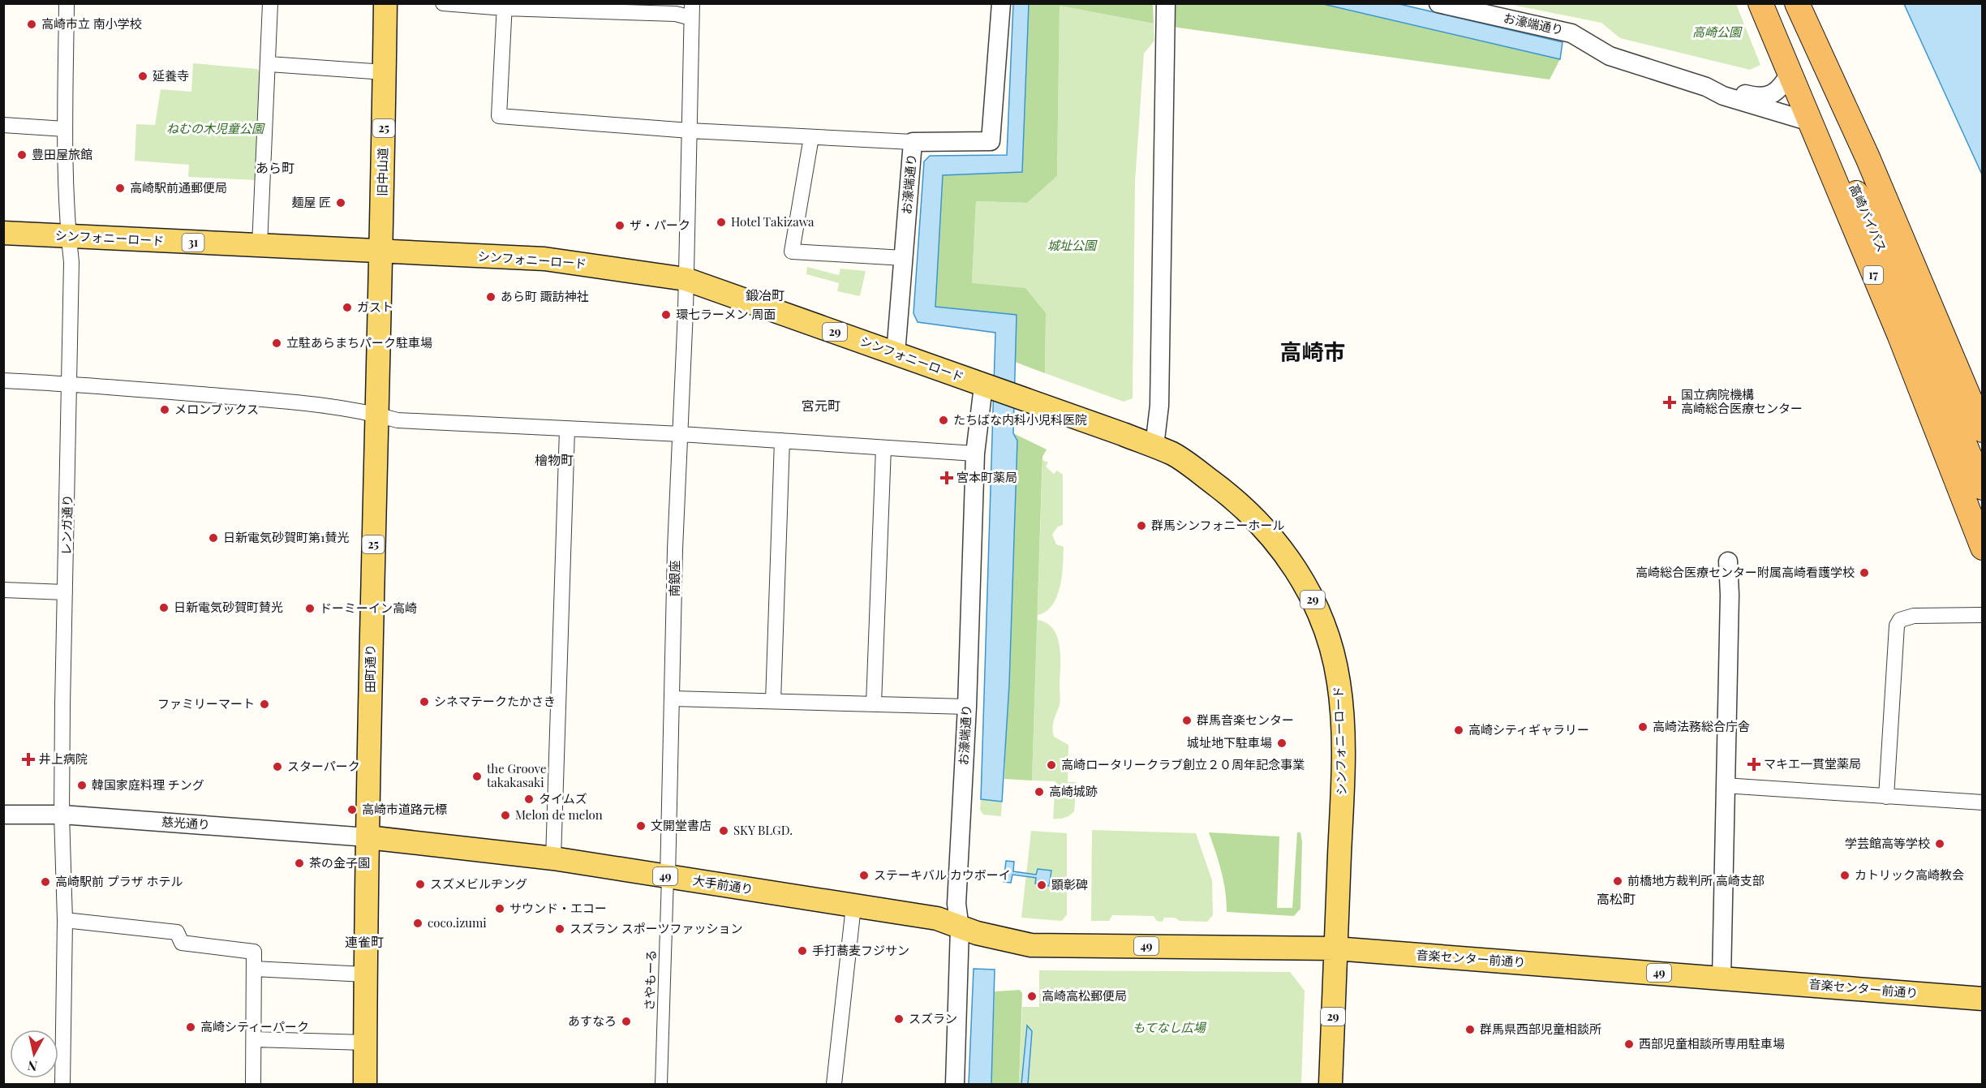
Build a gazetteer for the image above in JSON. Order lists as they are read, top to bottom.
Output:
{
  "streets": {
    "highway": ["高崎バイパス", "17"],
    "main road": [
      "25",
      "旧中山道",
      "シンフォニーロード",
      "31",
      "29",
      "田町通り",
      "49",
      "大手前通り",
      "音楽センター前通り"
    ],
    "street": [
      "お濠端通り",
      "レンガ通り",
      "南銀座",
      "慈光通り",
      "さやもーる"
    ]
  },
  "crossings": [
    ["お濠端通り", "シンフォニーロード"],
    ["お濠端通り", "大手前通り"],
    ["お濠端通り", "音楽センター前通り"],
    ["旧中山道", "シンフォニーロード"],
    ["旧中山道", "田町通り"],
    ["シンフォニーロード", "29"],
    ["シンフォニーロード", "レンガ通り"],
    ["シンフォニーロード", "南銀座"],
    ["シンフォニーロード", "田町通り"],
    ["シンフォニーロード", "音楽センター前通り"],
    ["29", "音楽センター前通り"],
    ["レンガ通り", "慈光通り"],
    ["南銀座", "大手前通り"],
    ["南銀座", "さやもーる"],
    ["田町通り", "慈光通り"],
    ["田町通り", "大手前通り"],
    ["慈光通り", "大手前通り"],
    ["大手前通り", "音楽センター前通り"],
    ["大手前通り", "さやもーる"]
  ],
  "districts": [
    "あら町",
    "鍛冶町",
    "高崎市",
    "宮元町",
    "檜物町",
    "高松町",
    "連雀町"
  ],
  "parks": [
    "高崎公園",
    "ねむの木児童公園",
    "城址公園",
    "もてなし広場"
  ],
  "places": {
    "other": [
      "高崎市立 南小学校",
      "延養寺",
      "豊田屋旅館",
      "高崎駅前通郵便局",
      "麺屋 匠",
      "Hotel Takizawa",
      "ザ・パーク",
      "あら町 諏訪神社",
      "ガスト",
      "環七ラーメン 周面",
      "立駐あらまちパーク駐車場",
      "メロンブックス",
      "たちばな内科小児科医院",
      "群馬シンフォニーホール",
      "日新電気砂賀町第1賛光",
      "高崎総合医療センター附属高崎看護学校",
      "日新電気砂賀町賛光",
      "ドーミーイン高崎",
      "シネマテークたかさき",
      "ファミリーマート",
      "群馬音楽センター",
      "高崎法務総合庁舎",
      "高崎シティギャラリー",
      "城址地下駐車場",
      "高崎ロータリークラブ創立２０周年記念事業",
      "スターパーク",
      "the Groove takakasaki",
      "韓国家庭料理 チング",
      "高崎城跡",
      "タイムズ",
      "高崎市道路元標",
      "Melon de melon",
      "文開堂書店",
      "SKY BLGD.",
      "学芸館高等学校",
      "茶の金子園",
      "ステーキバル カウボーイ",
      "カトリック高崎教会",
      "前橋地方裁判所 高崎支部",
      "高崎駅前 プラザ ホテル",
      "スズメビルヂング",
      "顕彰碑",
      "サウンド・エコー",
      "coco.izumi",
      "スズラン スポーツファッション",
      "手打蕎麦フジサン",
      "高崎高松郵便局",
      "スズラン",
      "あすなろ",
      "高崎シティーパーク",
      "群馬県西部児童相談所",
      "西部児童相談所専用駐車場"
    ],
    "health": [
      "国立病院機構 高崎総合医療センター",
      "宮本町薬局",
      "井上病院",
      "マキエ一貫堂薬局"
    ]
  },
  "north": "bottom"
}
